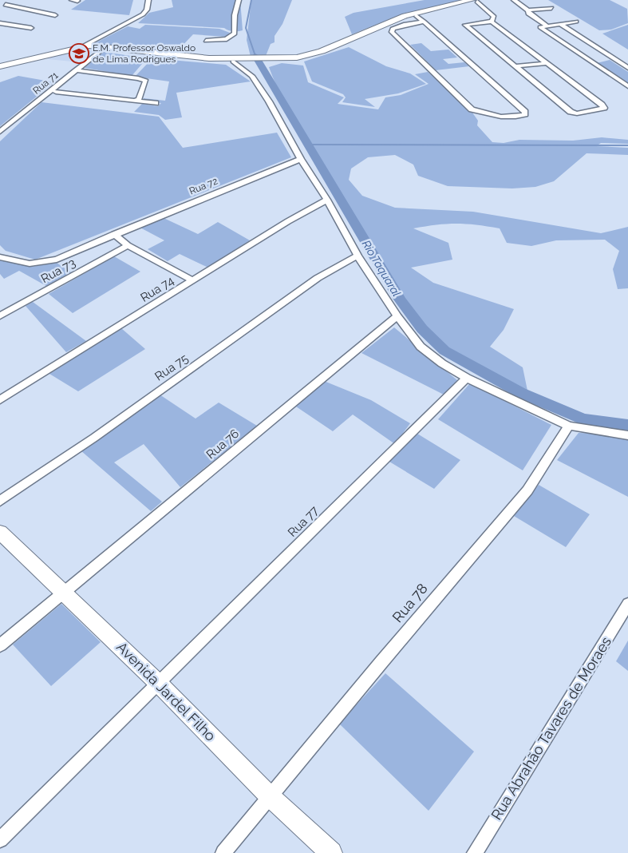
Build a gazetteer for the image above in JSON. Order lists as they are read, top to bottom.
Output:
{
  "streets": {
    "main road": ["Avenida Jardel Filho"],
    "street": [
      "Rua 71",
      "Rua 72",
      "Rua 73",
      "Rua 74",
      "Rua 75",
      "Rua 76",
      "Rua 77",
      "Rua 78",
      "Rua Abrahão Tavares de Moraes"
    ]
  },
  "crossings": [
    ["Rua 76", "Avenida Jardel Filho"],
    ["Rua 77", "Avenida Jardel Filho"],
    ["Rua 78", "Avenida Jardel Filho"]
  ],
  "water": ["Rio Taquaral"],
  "places": {
    "school or university": ["E.M. Professor Oswaldo de Lima Rodrigues"]
  }
}
